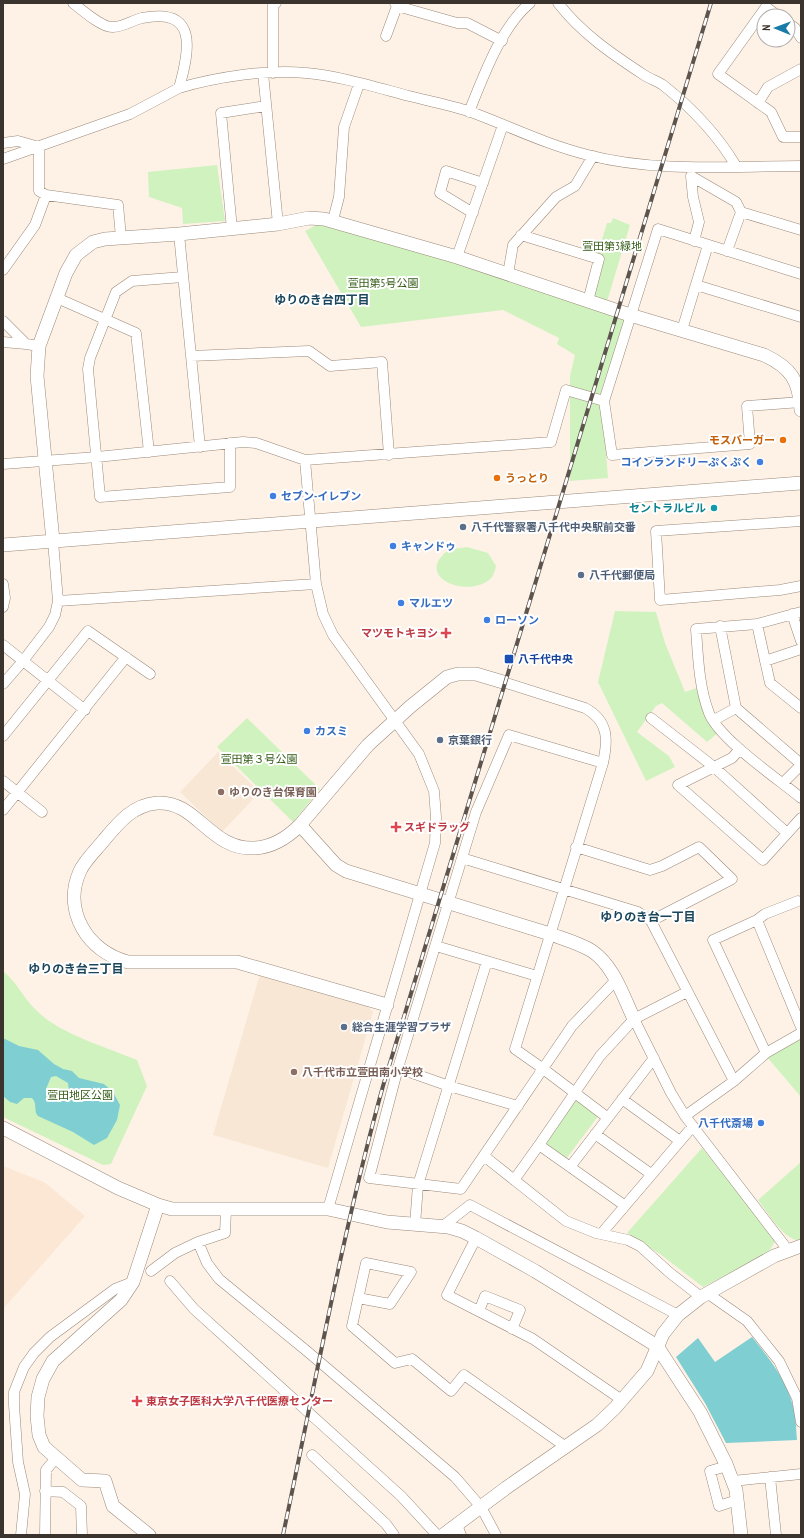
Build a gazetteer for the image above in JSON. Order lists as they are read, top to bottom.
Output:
{
  "districts": ["ゆりのき台四丁目", "ゆりのき台一丁目", "ゆりのき台三丁目"],
  "parks": [
    "萱田第3緑地",
    "萱田第5号公園",
    "萱田第３号公園",
    "萱田地区公園"
  ],
  "places": {
    "other": [
      "モスバーガー",
      "コインランドリーぷくぷく",
      "うっとり",
      "セブン-イレブン",
      "セントラルビル",
      "八千代警察署八千代中央駅前交番",
      "キャンドゥ",
      "八千代郵便局",
      "マルエツ",
      "ローソン",
      "カスミ",
      "京葉銀行",
      "ゆりのき台保育園",
      "総合生涯学習プラザ",
      "八千代市立萱田南小学校",
      "八千代斎場"
    ],
    "health": ["マツモトキヨシ", "スギドラッグ", "東京女子医科大学八千代医療センター"],
    "transit": ["八千代中央"]
  },
  "north": "left"
}
